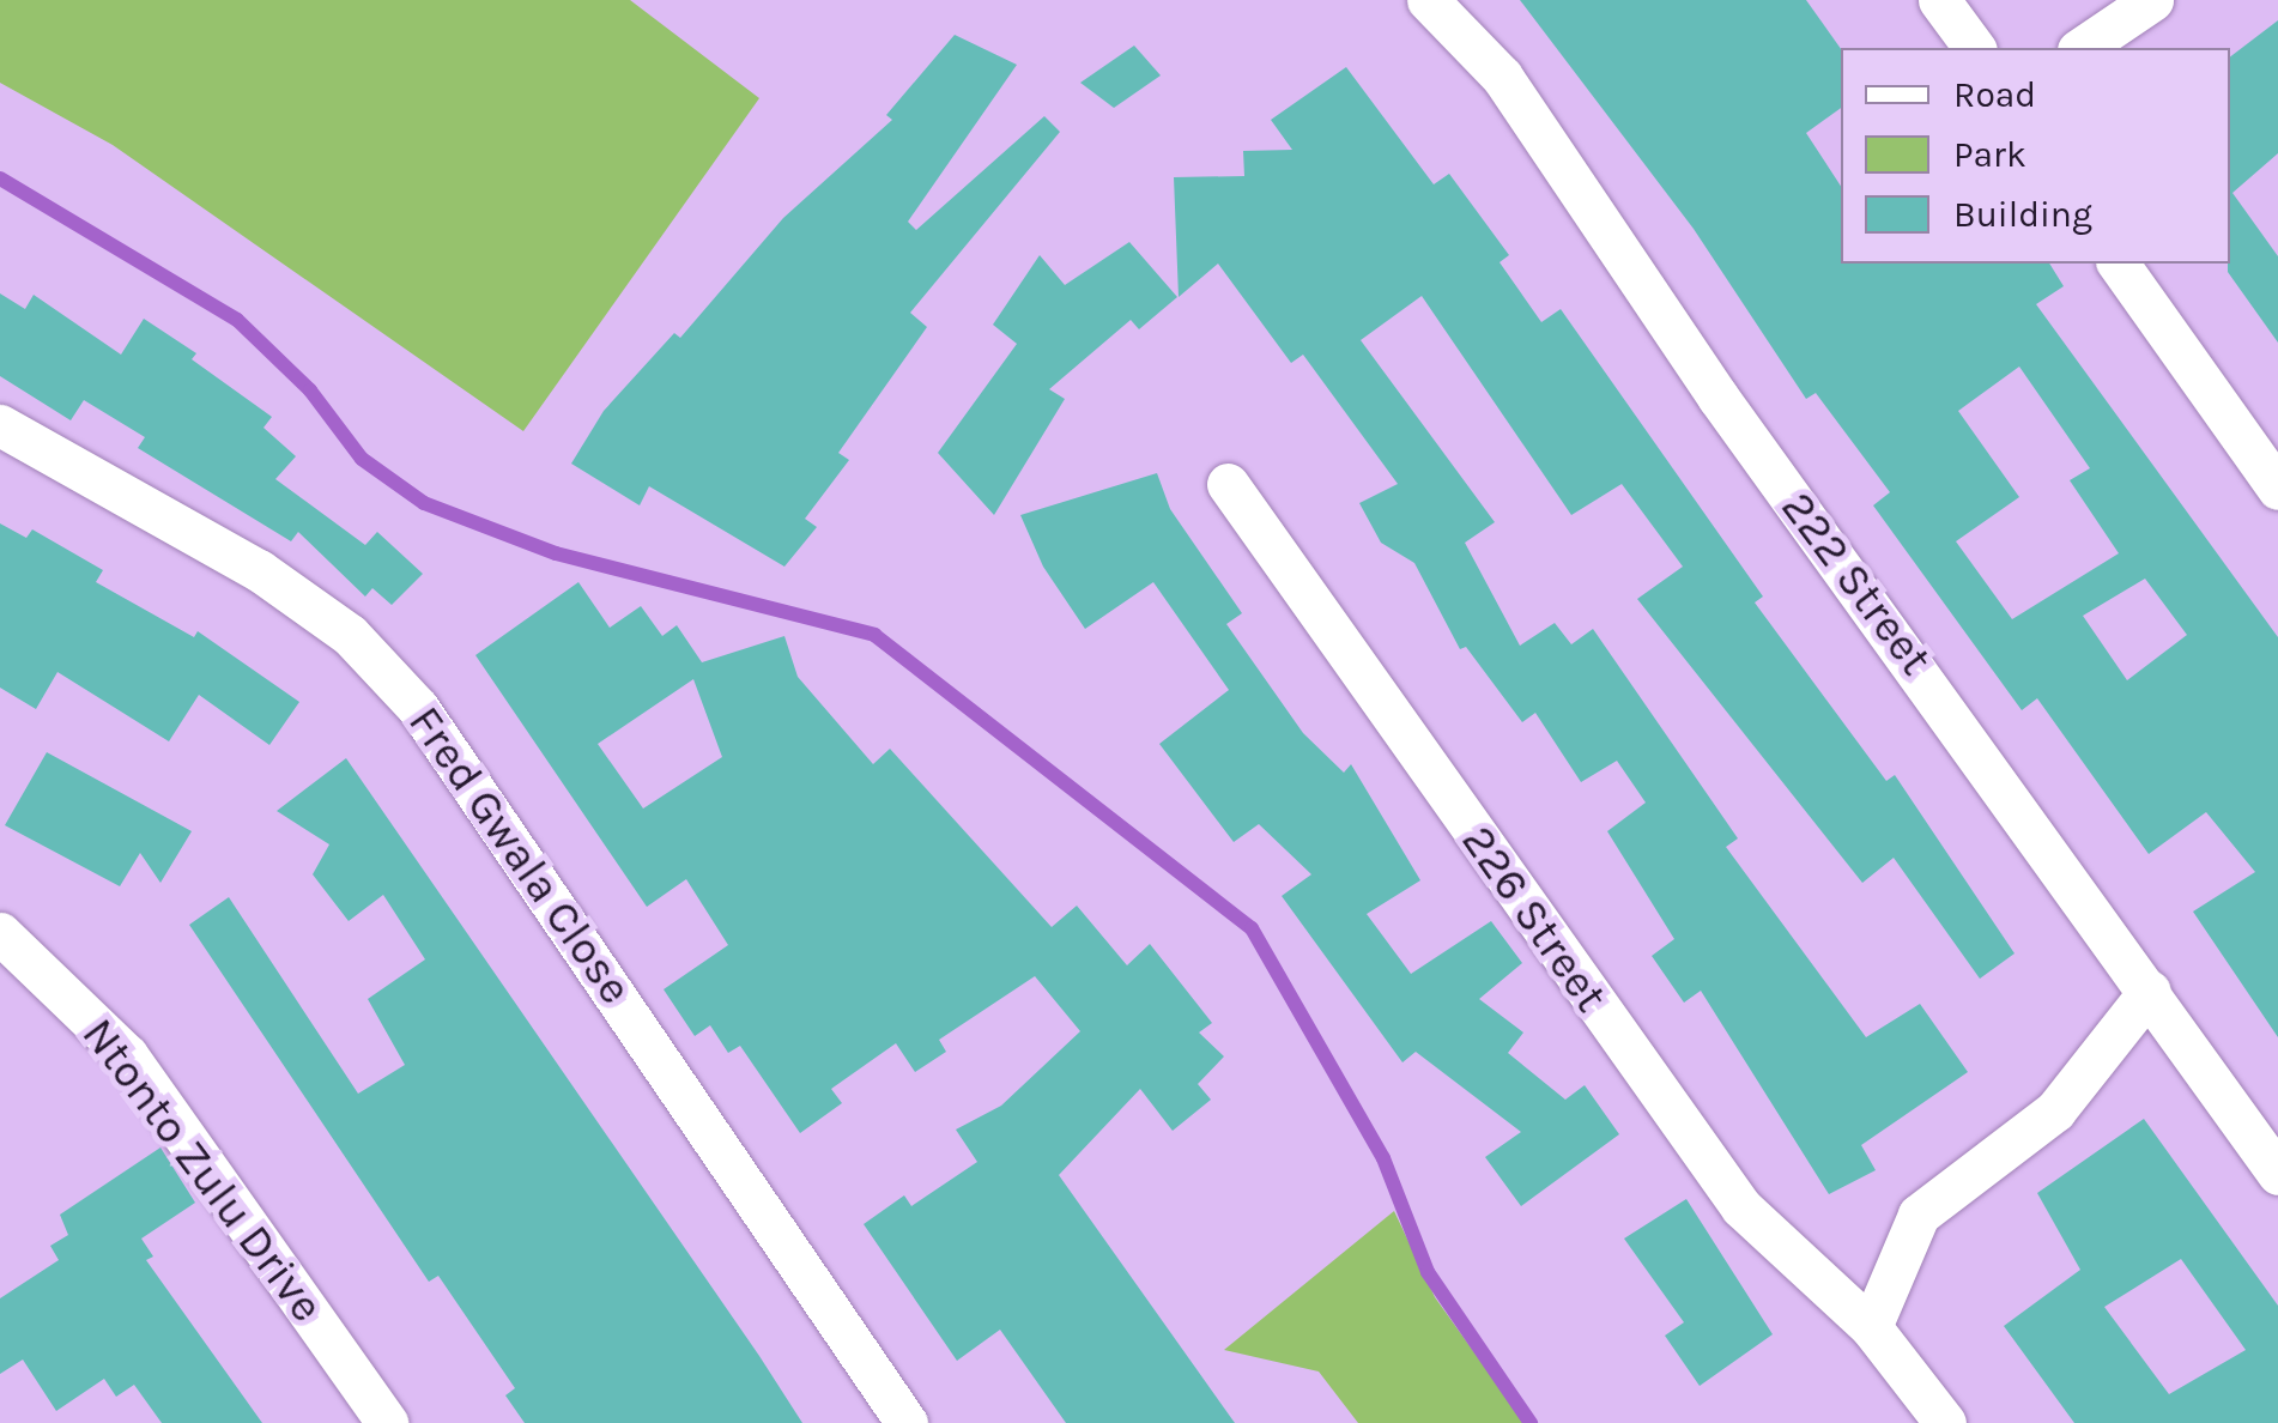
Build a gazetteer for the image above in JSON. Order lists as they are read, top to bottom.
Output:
{
  "streets": {
    "street": [
      "222 Street",
      "Fred Gwala Close",
      "226 Street",
      "Ntonto Zulu Drive"
    ]
  },
  "legend": ["Road", "Park", "Building"]
}
